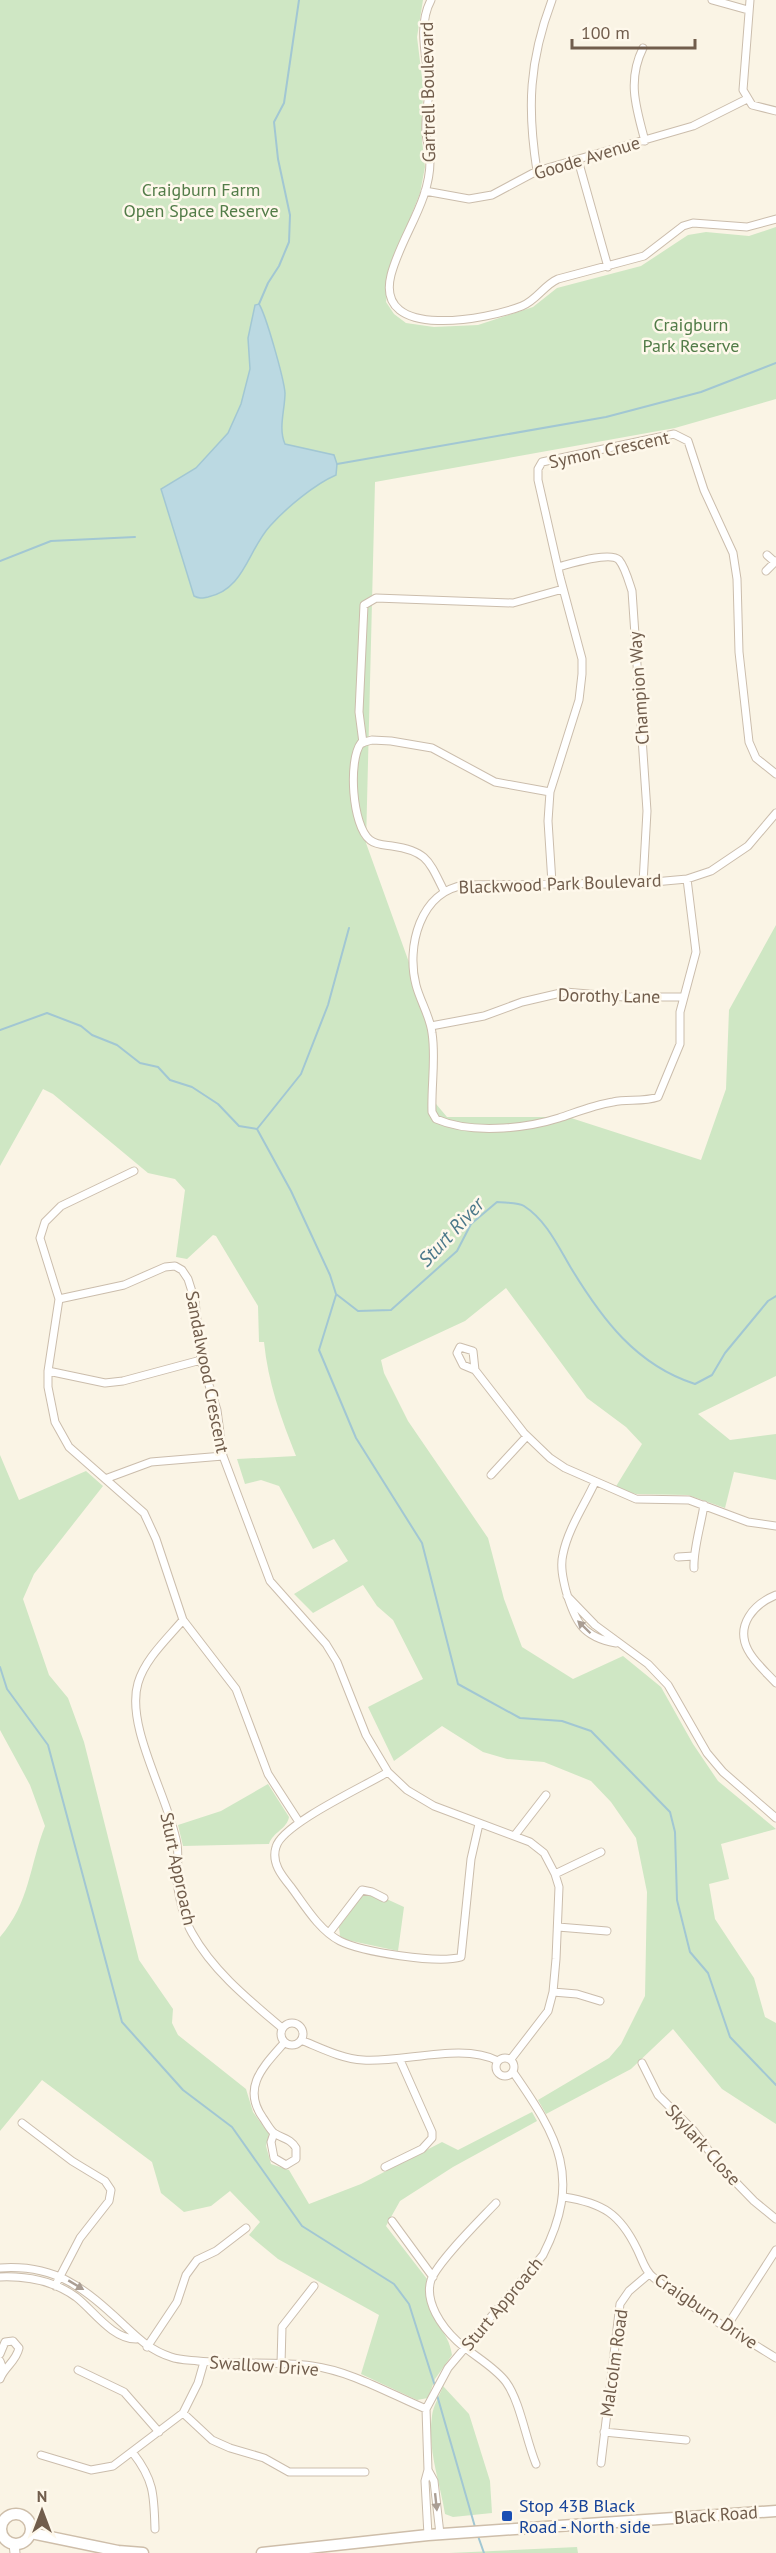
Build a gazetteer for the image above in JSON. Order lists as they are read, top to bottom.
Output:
{
  "streets": {
    "main road": ["Black Road"],
    "street": [
      "Gartrell Boulevard",
      "Goode Avenue",
      "Symon Crescent",
      "Champion Way",
      "Blackwood Park Boulevard",
      "Dorothy Lane",
      "Sandalwood Crescent",
      "Sturt Approach",
      "Skylark Close",
      "Craigburn Drive",
      "Malcolm Road",
      "Swallow Drive"
    ]
  },
  "crossings": [
    ["Gartrell Boulevard", "Goode Avenue"],
    ["Symon Crescent", "Champion Way"],
    ["Symon Crescent", "Blackwood Park Boulevard"],
    ["Champion Way", "Blackwood Park Boulevard"],
    ["Blackwood Park Boulevard", "Dorothy Lane"],
    ["Sandalwood Crescent", "Sturt Approach"],
    ["Sturt Approach", "Craigburn Drive"],
    ["Sturt Approach", "Swallow Drive"],
    ["Craigburn Drive", "Malcolm Road"]
  ],
  "water": ["Sturt River"],
  "parks": ["Craigburn Farm Open Space Reserve", "Craigburn Park Reserve"],
  "places": {
    "transit": ["Stop 43B Black Road - North side"]
  },
  "scale_bar": "100 m",
  "north": "top"
}
